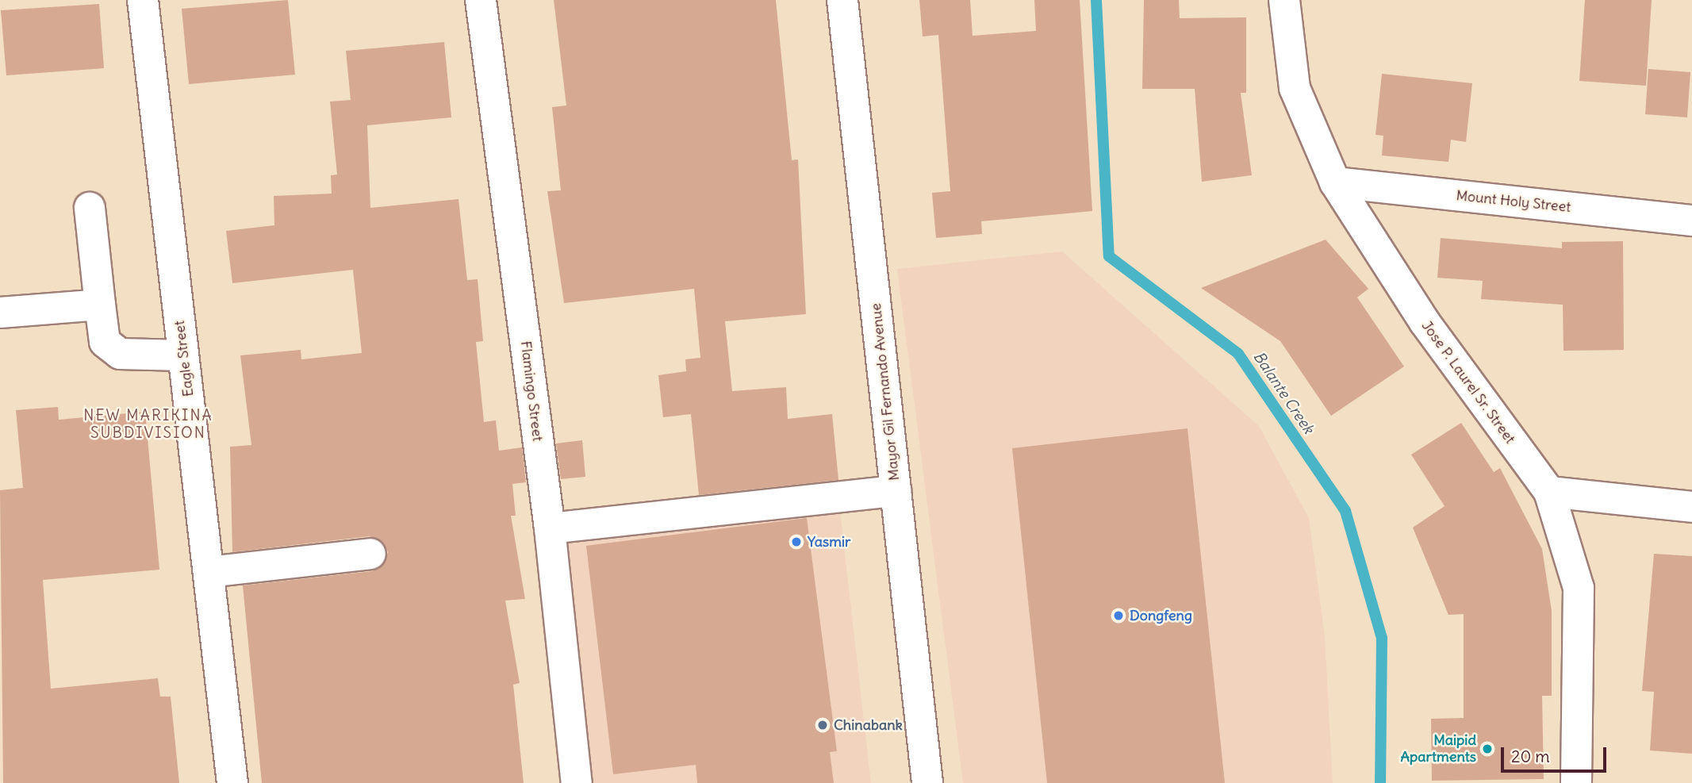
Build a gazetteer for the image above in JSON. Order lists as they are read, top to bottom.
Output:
{
  "streets": {
    "street": [
      "Mount Holy Street",
      "Eagle Street",
      "Jose P. Laurel Sr. Street",
      "Flamingo Street",
      "Mayor Gil Fernando Avenue"
    ]
  },
  "crossings": [
    ["Mount Holy Street", "Jose P. Laurel Sr. Street"]
  ],
  "districts": ["NEW MARIKINA SUBDIVISION"],
  "water": ["Balante Creek"],
  "places": [
    "Yasmir",
    "Dongfeng",
    "Chinabank",
    "Maipid Apartments"
  ],
  "scale_bar": "20 m"
}
